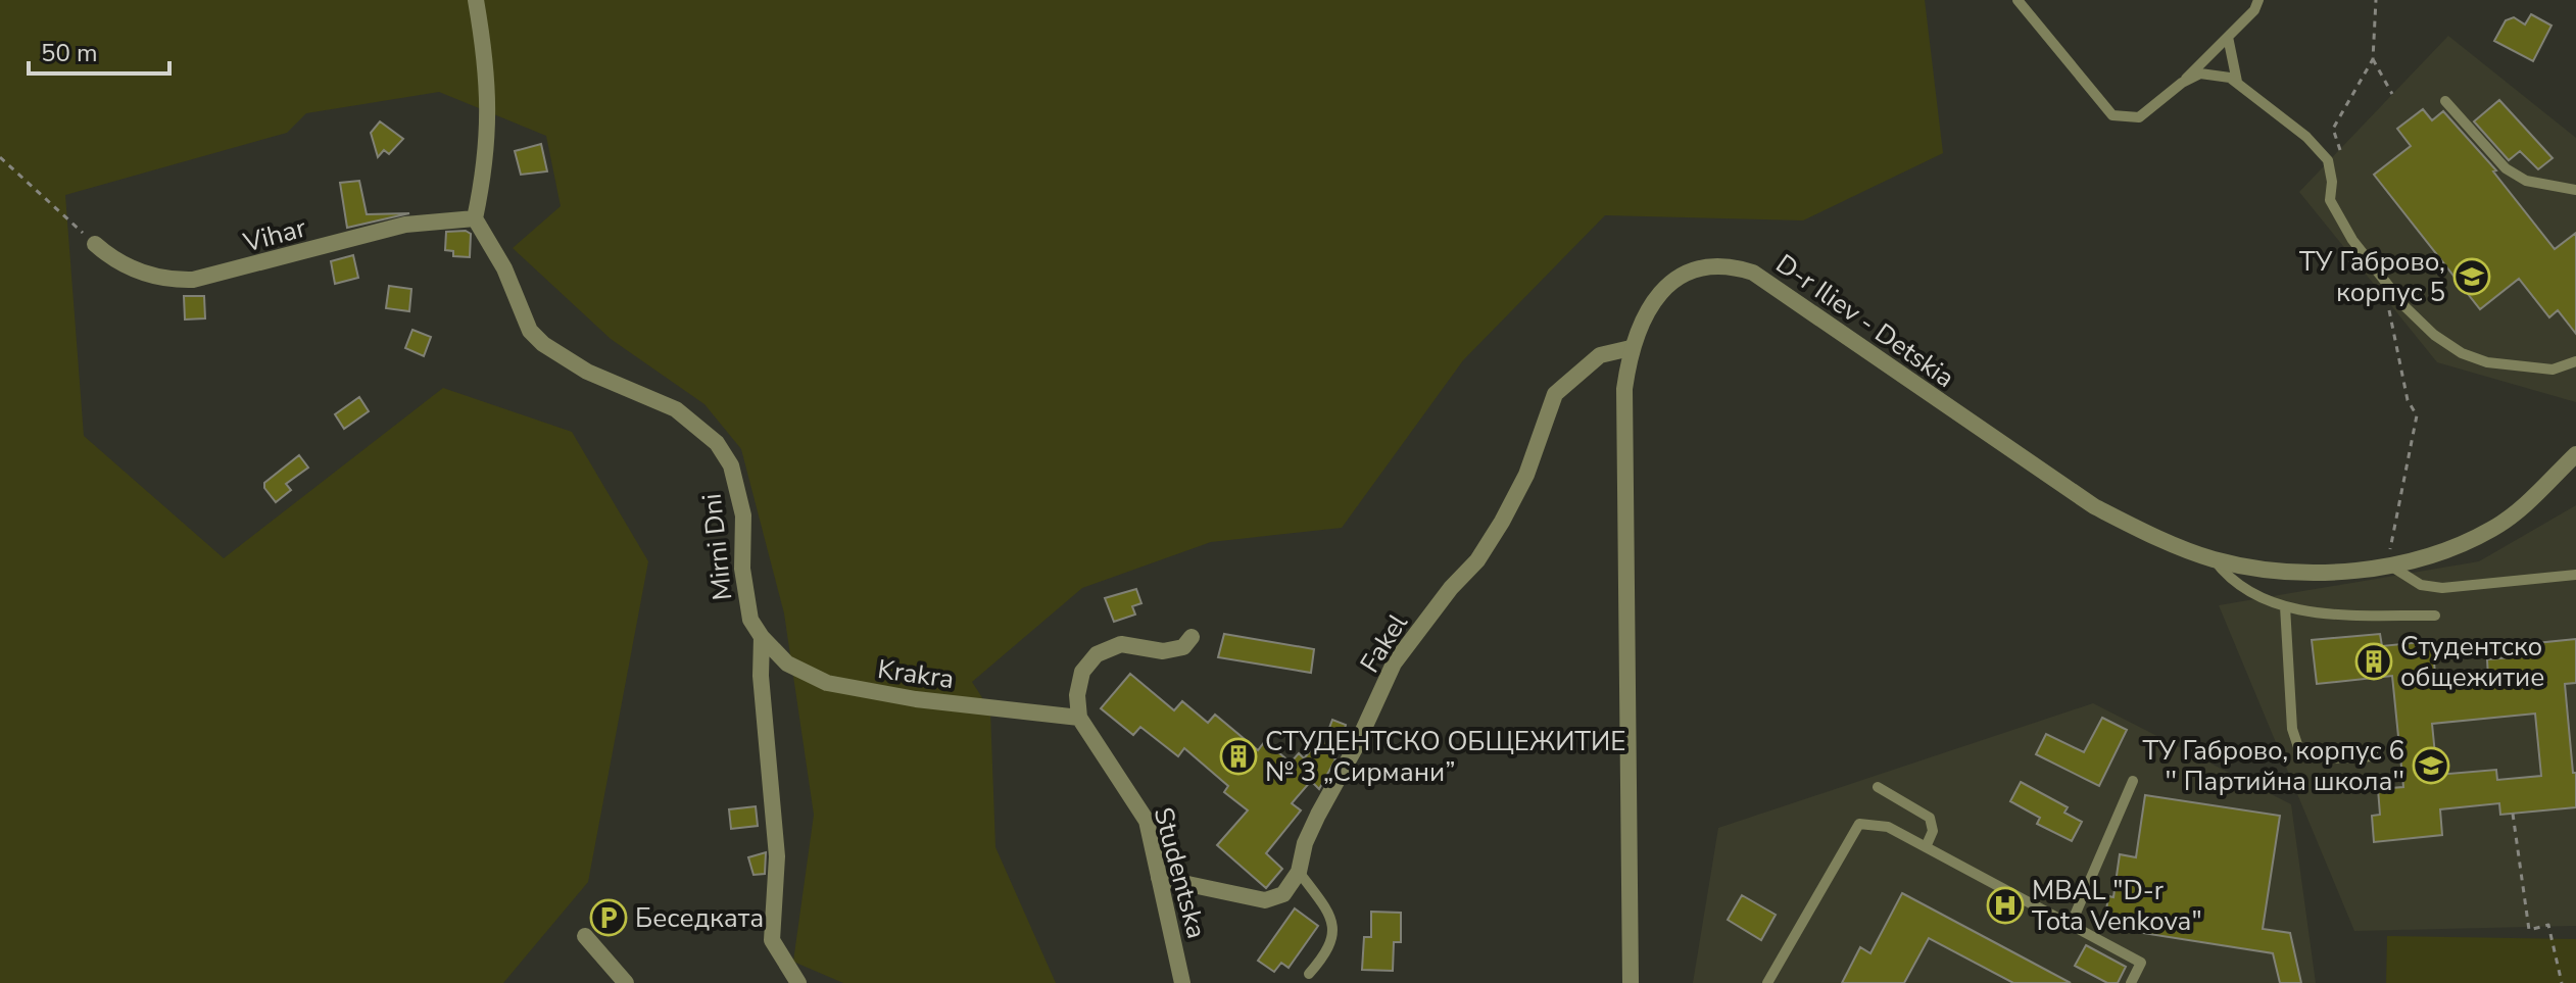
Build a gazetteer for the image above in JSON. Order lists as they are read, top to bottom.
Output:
{
  "streets": {
    "street": [
      "Vihar",
      "D-r Iliev - Detskia",
      "Mirni Dni",
      "Fakel",
      "Krakra",
      "Studentska"
    ]
  },
  "crossings": [
    ["Vihar", "Mirni Dni"],
    ["D-r Iliev - Detskia", "Fakel"],
    ["Mirni Dni", "Krakra"],
    ["Krakra", "Studentska"]
  ],
  "places": {
    "school or university": ["ТУ Габрово, корпус 5", "ТУ Габрово, корпус 6 '' Партийна школа''"],
    "building": ["Студентско общежитие", "СТУДЕНТСКО ОБЩЕЖИТИЕ № 3 „Сирмани”"],
    "hospital": ["MBAL \"D-r Tota Venkova\""],
    "parking": ["Беседката"]
  },
  "scale_bar": "50 m"
}
